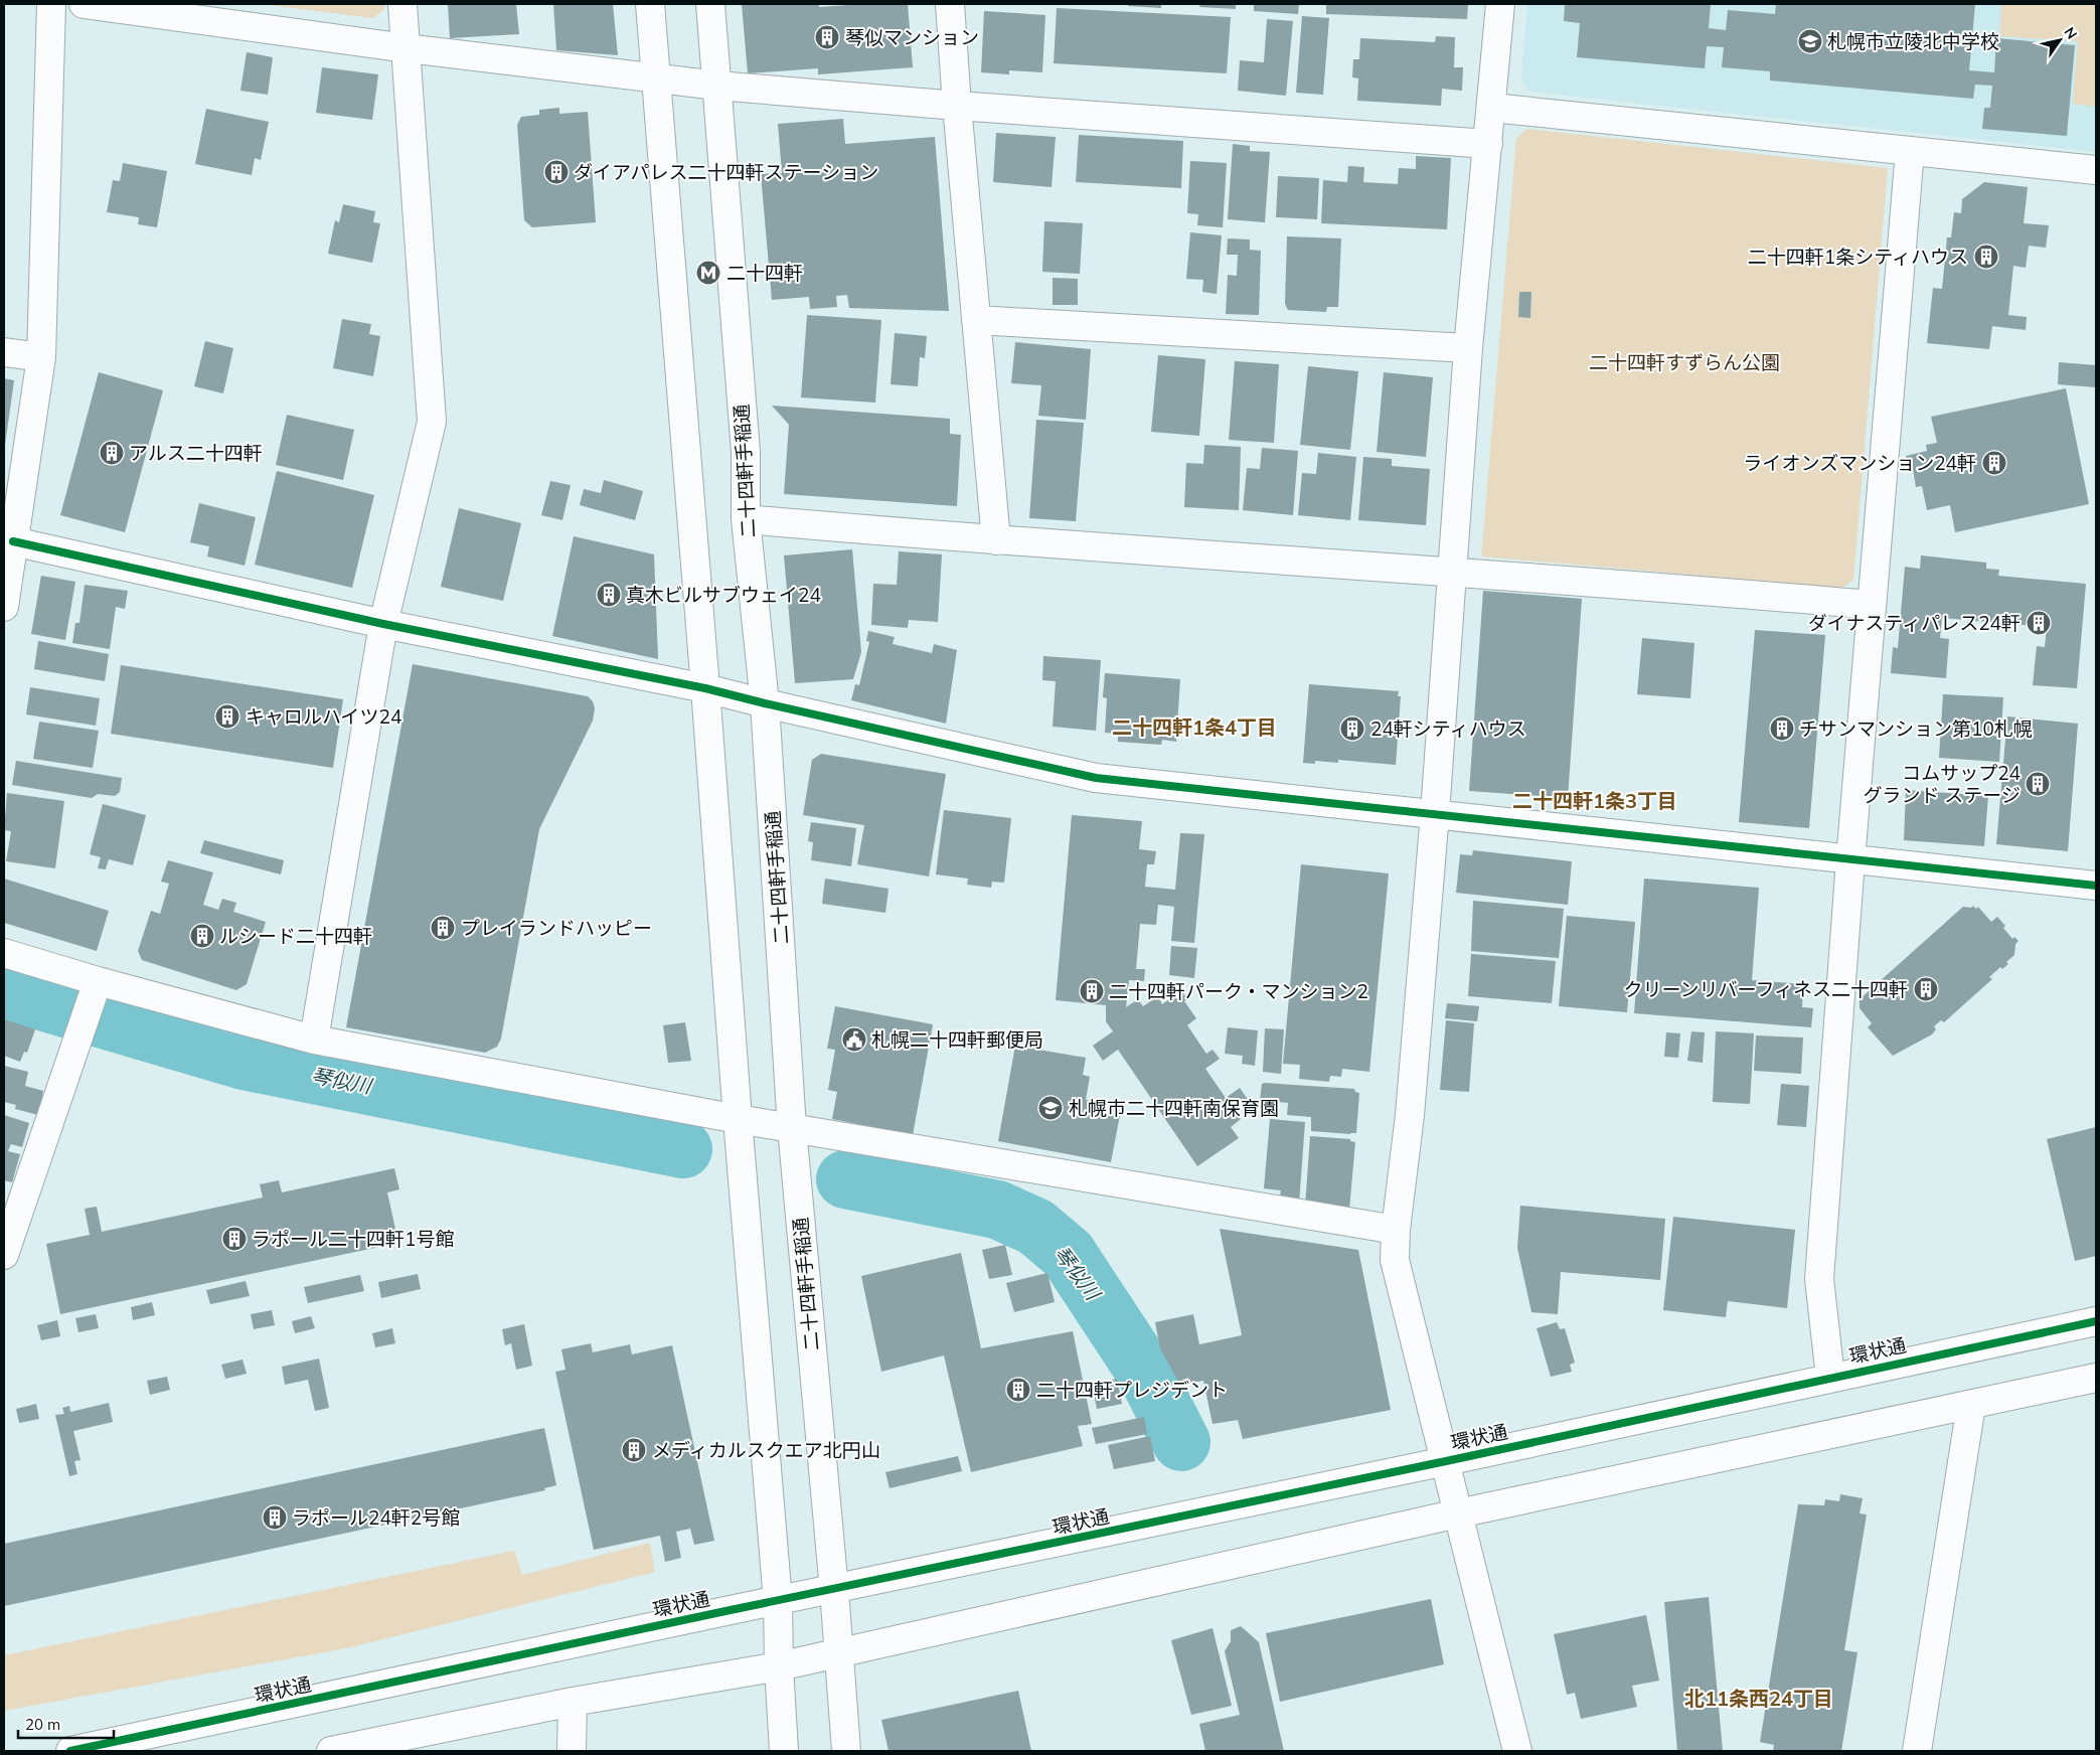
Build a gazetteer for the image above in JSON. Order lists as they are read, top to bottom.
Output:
{
  "streets": {
    "street": ["二十四軒手稲通", "環状通"]
  },
  "crossings": [
    ["二十四軒手稲通", "環状通"]
  ],
  "districts": ["二十四軒1条4丁目", "二十四軒1条3丁目", "北11条西24丁目"],
  "water": ["琴似川"],
  "parks": ["二十四軒すずらん公園"],
  "places": {
    "building": [
      "琴似マンション",
      "ダイアパレス二十四軒ステーション",
      "二十四軒1条シティハウス",
      "アルス二十四軒",
      "ライオンズマンション24軒",
      "真木ビルサブウェイ24",
      "ダイナスティパレス24軒",
      "キャロルハイツ24",
      "24軒シティハウス",
      "チサンマンション第10札幌",
      "コムサップ24 グランド ステージ",
      "プレイランドハッピー",
      "ルシード二十四軒",
      "クリーンリバーフィネス二十四軒",
      "二十四軒パーク・マンション2",
      "ラポール二十四軒1号館",
      "二十四軒プレジデント",
      "メディカルスクエア北円山",
      "ラポール24軒2号館"
    ],
    "school or university": ["札幌市立陵北中学校", "札幌市二十四軒南保育園"],
    "metro station": ["二十四軒"],
    "public building": ["札幌二十四軒郵便局"]
  },
  "scale_bar": "20 m",
  "north": "top right"
}
